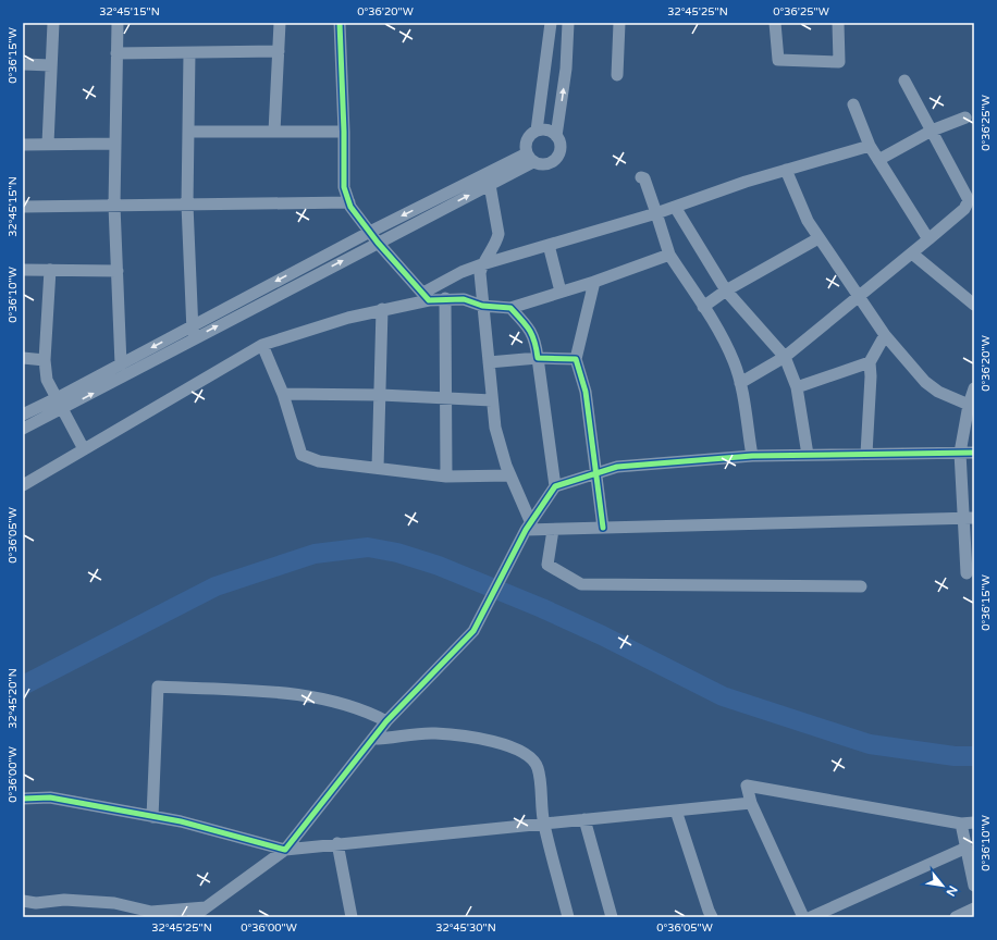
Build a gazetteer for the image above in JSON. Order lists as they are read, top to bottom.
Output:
{
  "north": "bottom right",
  "coordinates": [
    "32°45'15\"N",
    "0°36'20\"W",
    "32°45'25\"N",
    "0°36'25\"W",
    "0°36'15\"W",
    "0°36'10\"W",
    "0°36'05\"W",
    "32°45'20\"N",
    "0°36'00\"W",
    "32°45'30\"N"
  ]
}
